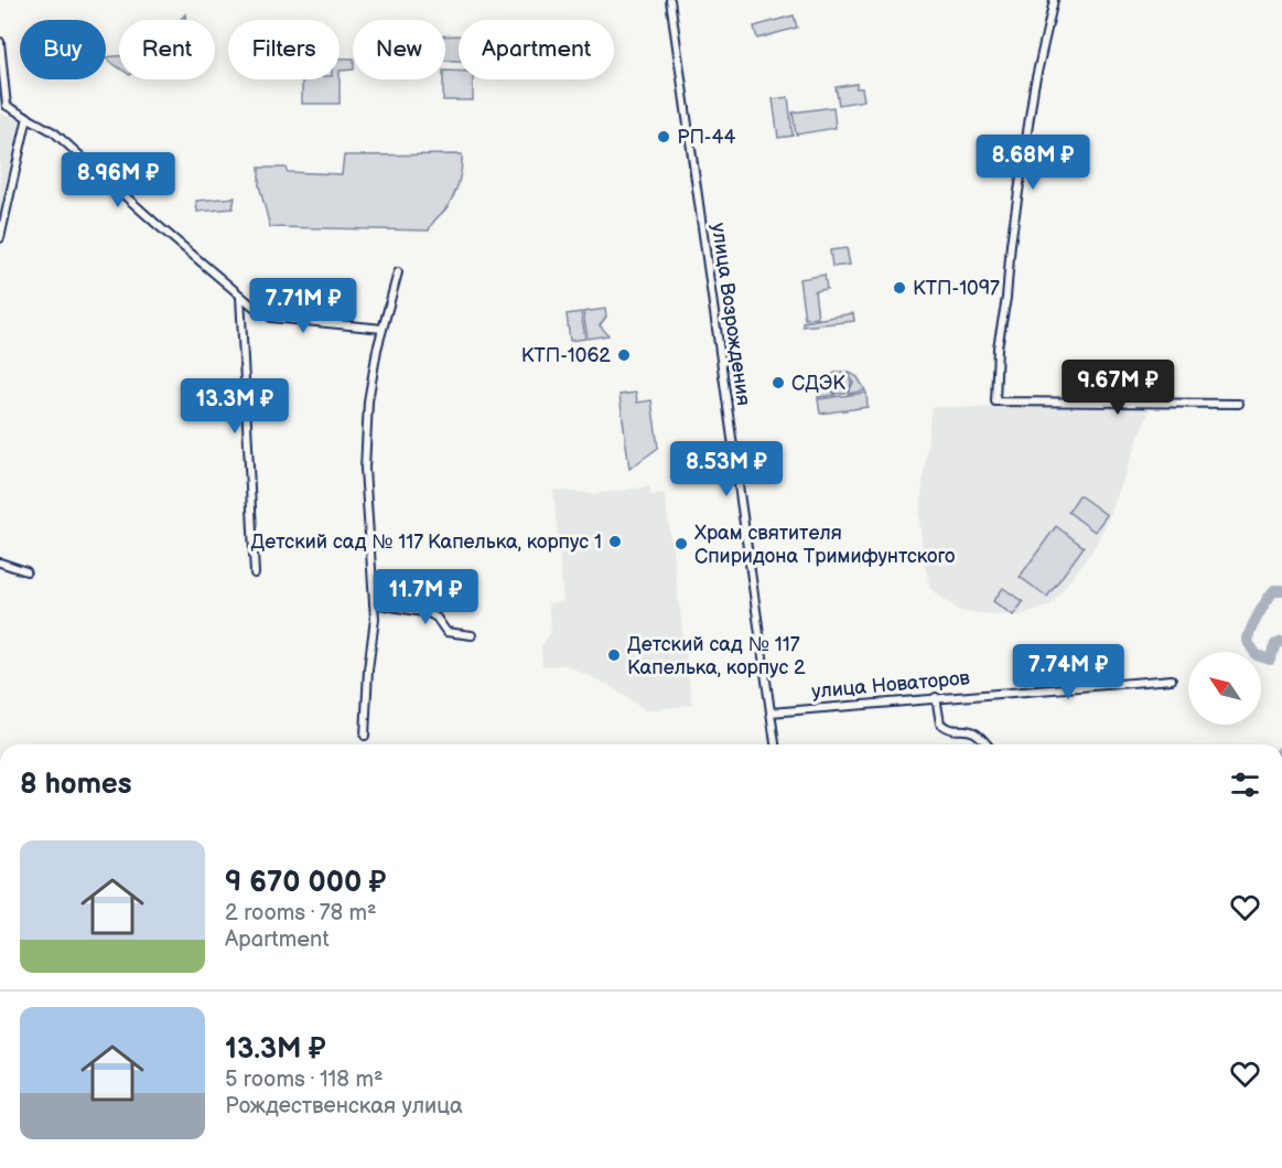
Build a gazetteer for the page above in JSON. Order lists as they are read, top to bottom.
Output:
{
  "streets": {
    "street": ["улица Возрождения", "улица Новаторов"]
  },
  "crossings": [
    ["улица Возрождения", "улица Новаторов"]
  ],
  "places": [
    "РП-44",
    "КТП-1097",
    "КТП-1062",
    "СДЭК",
    "Детский сад № 117 Капелька, корпус 1",
    "Храм святителя Спиридона Тримифунтского",
    "Детский сад № 117 Капелька, корпус 2"
  ],
  "north": "top left",
  "page": {
    "chip": [
      "Buy",
      "Rent",
      "Filters",
      "New",
      "Apartment"
    ],
    "price": [
      "8.68M ₽",
      "8.96M ₽",
      "7.71M ₽",
      "9.67M ₽",
      "13.3M ₽",
      "8.53M ₽",
      "11.7M ₽",
      "7.74M ₽"
    ],
    "heading": "8 homes",
    "list": [
      {
        "name": "9 670 000 ₽",
        "note": "2 rooms · 78 m² · Apartment"
      },
      {
        "name": "13.3M ₽",
        "note": "5 rooms · 118 m² · Рождественская улица"
      }
    ]
  }
}
